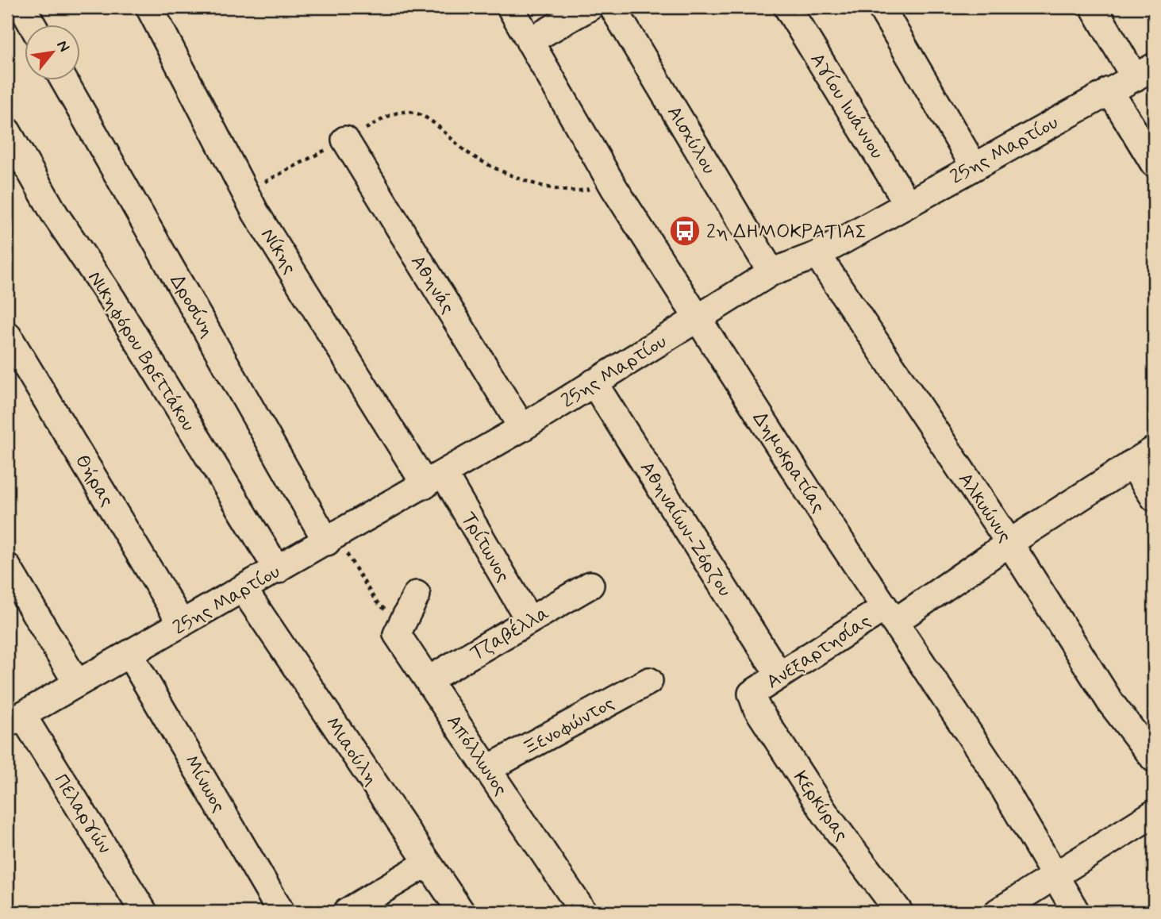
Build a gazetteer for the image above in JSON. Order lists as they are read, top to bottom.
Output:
{
  "streets": {
    "street": [
      "Αγίου Ιωάννου",
      "Αισχύλου",
      "25ης Μαρτίου",
      "Νίκης",
      "Αθηνάς",
      "Δροσίνη",
      "Νικηφόρου Βρεττάκου",
      "Δημοκρατίας",
      "Θήρας",
      "Αλκυώνυς",
      "Αθηναίων-Ζόρζου",
      "Τρίτωνος",
      "Τζαβέλλα",
      "Ανεξαρτησίας",
      "Ξενοφώντος",
      "Μιαούλη",
      "Απόλλωνος",
      "Μίνωος",
      "Κερκύρας",
      "Πελαργών"
    ]
  },
  "crossings": [
    ["Αγίου Ιωάννου", "25ης Μαρτίου"],
    ["Αισχύλου", "25ης Μαρτίου"],
    ["25ης Μαρτίου", "Νίκης"],
    ["25ης Μαρτίου", "Αθηνάς"],
    ["25ης Μαρτίου", "Δροσίνη"],
    ["25ης Μαρτίου", "Νικηφόρου Βρεττάκου"],
    ["25ης Μαρτίου", "Δημοκρατίας"],
    ["25ης Μαρτίου", "Θήρας"],
    ["25ης Μαρτίου", "Αλκυώνυς"],
    ["25ης Μαρτίου", "Αθηναίων-Ζόρζου"],
    ["25ης Μαρτίου", "Τρίτωνος"],
    ["25ης Μαρτίου", "Μιαούλη"],
    ["25ης Μαρτίου", "Μίνωος"],
    ["25ης Μαρτίου", "Πελαργών"],
    ["Νίκης", "Τρίτωνος"],
    ["Δημοκρατίας", "Ανεξαρτησίας"],
    ["Αλκυώνυς", "Ανεξαρτησίας"],
    ["Αθηναίων-Ζόρζου", "Ανεξαρτησίας"],
    ["Τρίτωνος", "Τζαβέλλα"],
    ["Τζαβέλλα", "Απόλλωνος"],
    ["Ανεξαρτησίας", "Κερκύρας"],
    ["Ξενοφώντος", "Απόλλωνος"]
  ],
  "places": {
    "bus stop": ["2η ΔΗΜΟΚΡΑΤΙΑΣ"]
  },
  "north": "top right"
}
